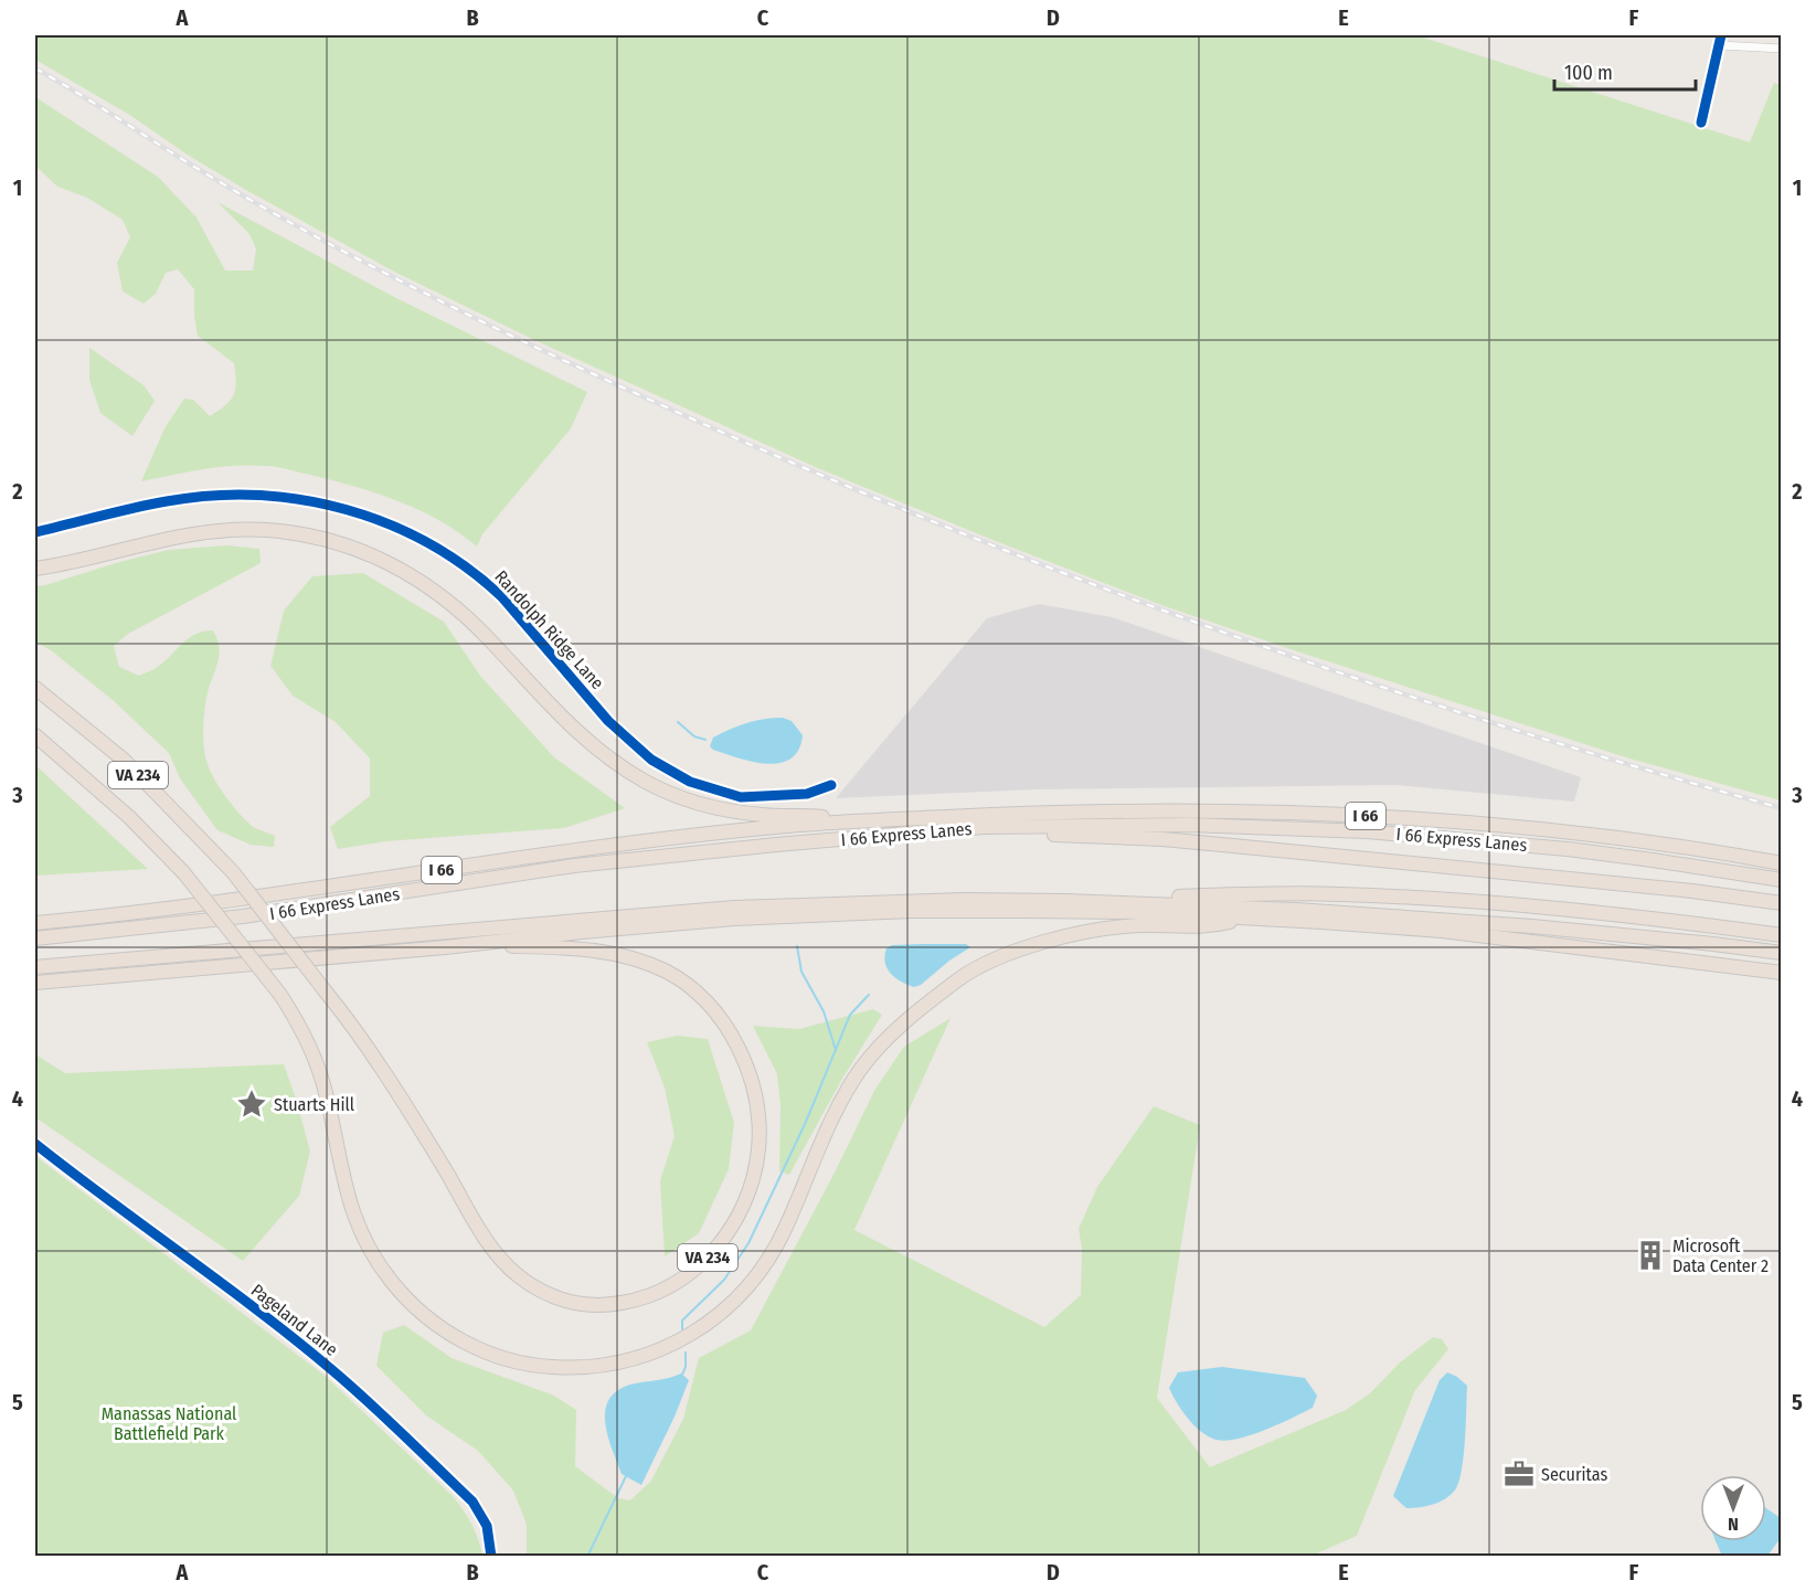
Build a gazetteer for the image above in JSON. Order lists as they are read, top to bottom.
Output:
{
  "streets": {
    "highway": ["VA 234", "I 66", "I 66 Express Lanes"],
    "street": ["Randolph Ridge Lane", "Pageland Lane"]
  },
  "parks": ["Manassas National Battlefield Park"],
  "places": {
    "place": ["Stuarts Hill"],
    "building": ["Microsoft Data Center 2"],
    "office": ["Securitas"]
  },
  "scale_bar": "100 m",
  "north": "bottom",
  "grid": {
    "columns": [
      "A",
      "B",
      "C",
      "D",
      "E",
      "F"
    ],
    "rows": [
      "1",
      "2",
      "3",
      "4",
      "5"
    ]
  }
}
